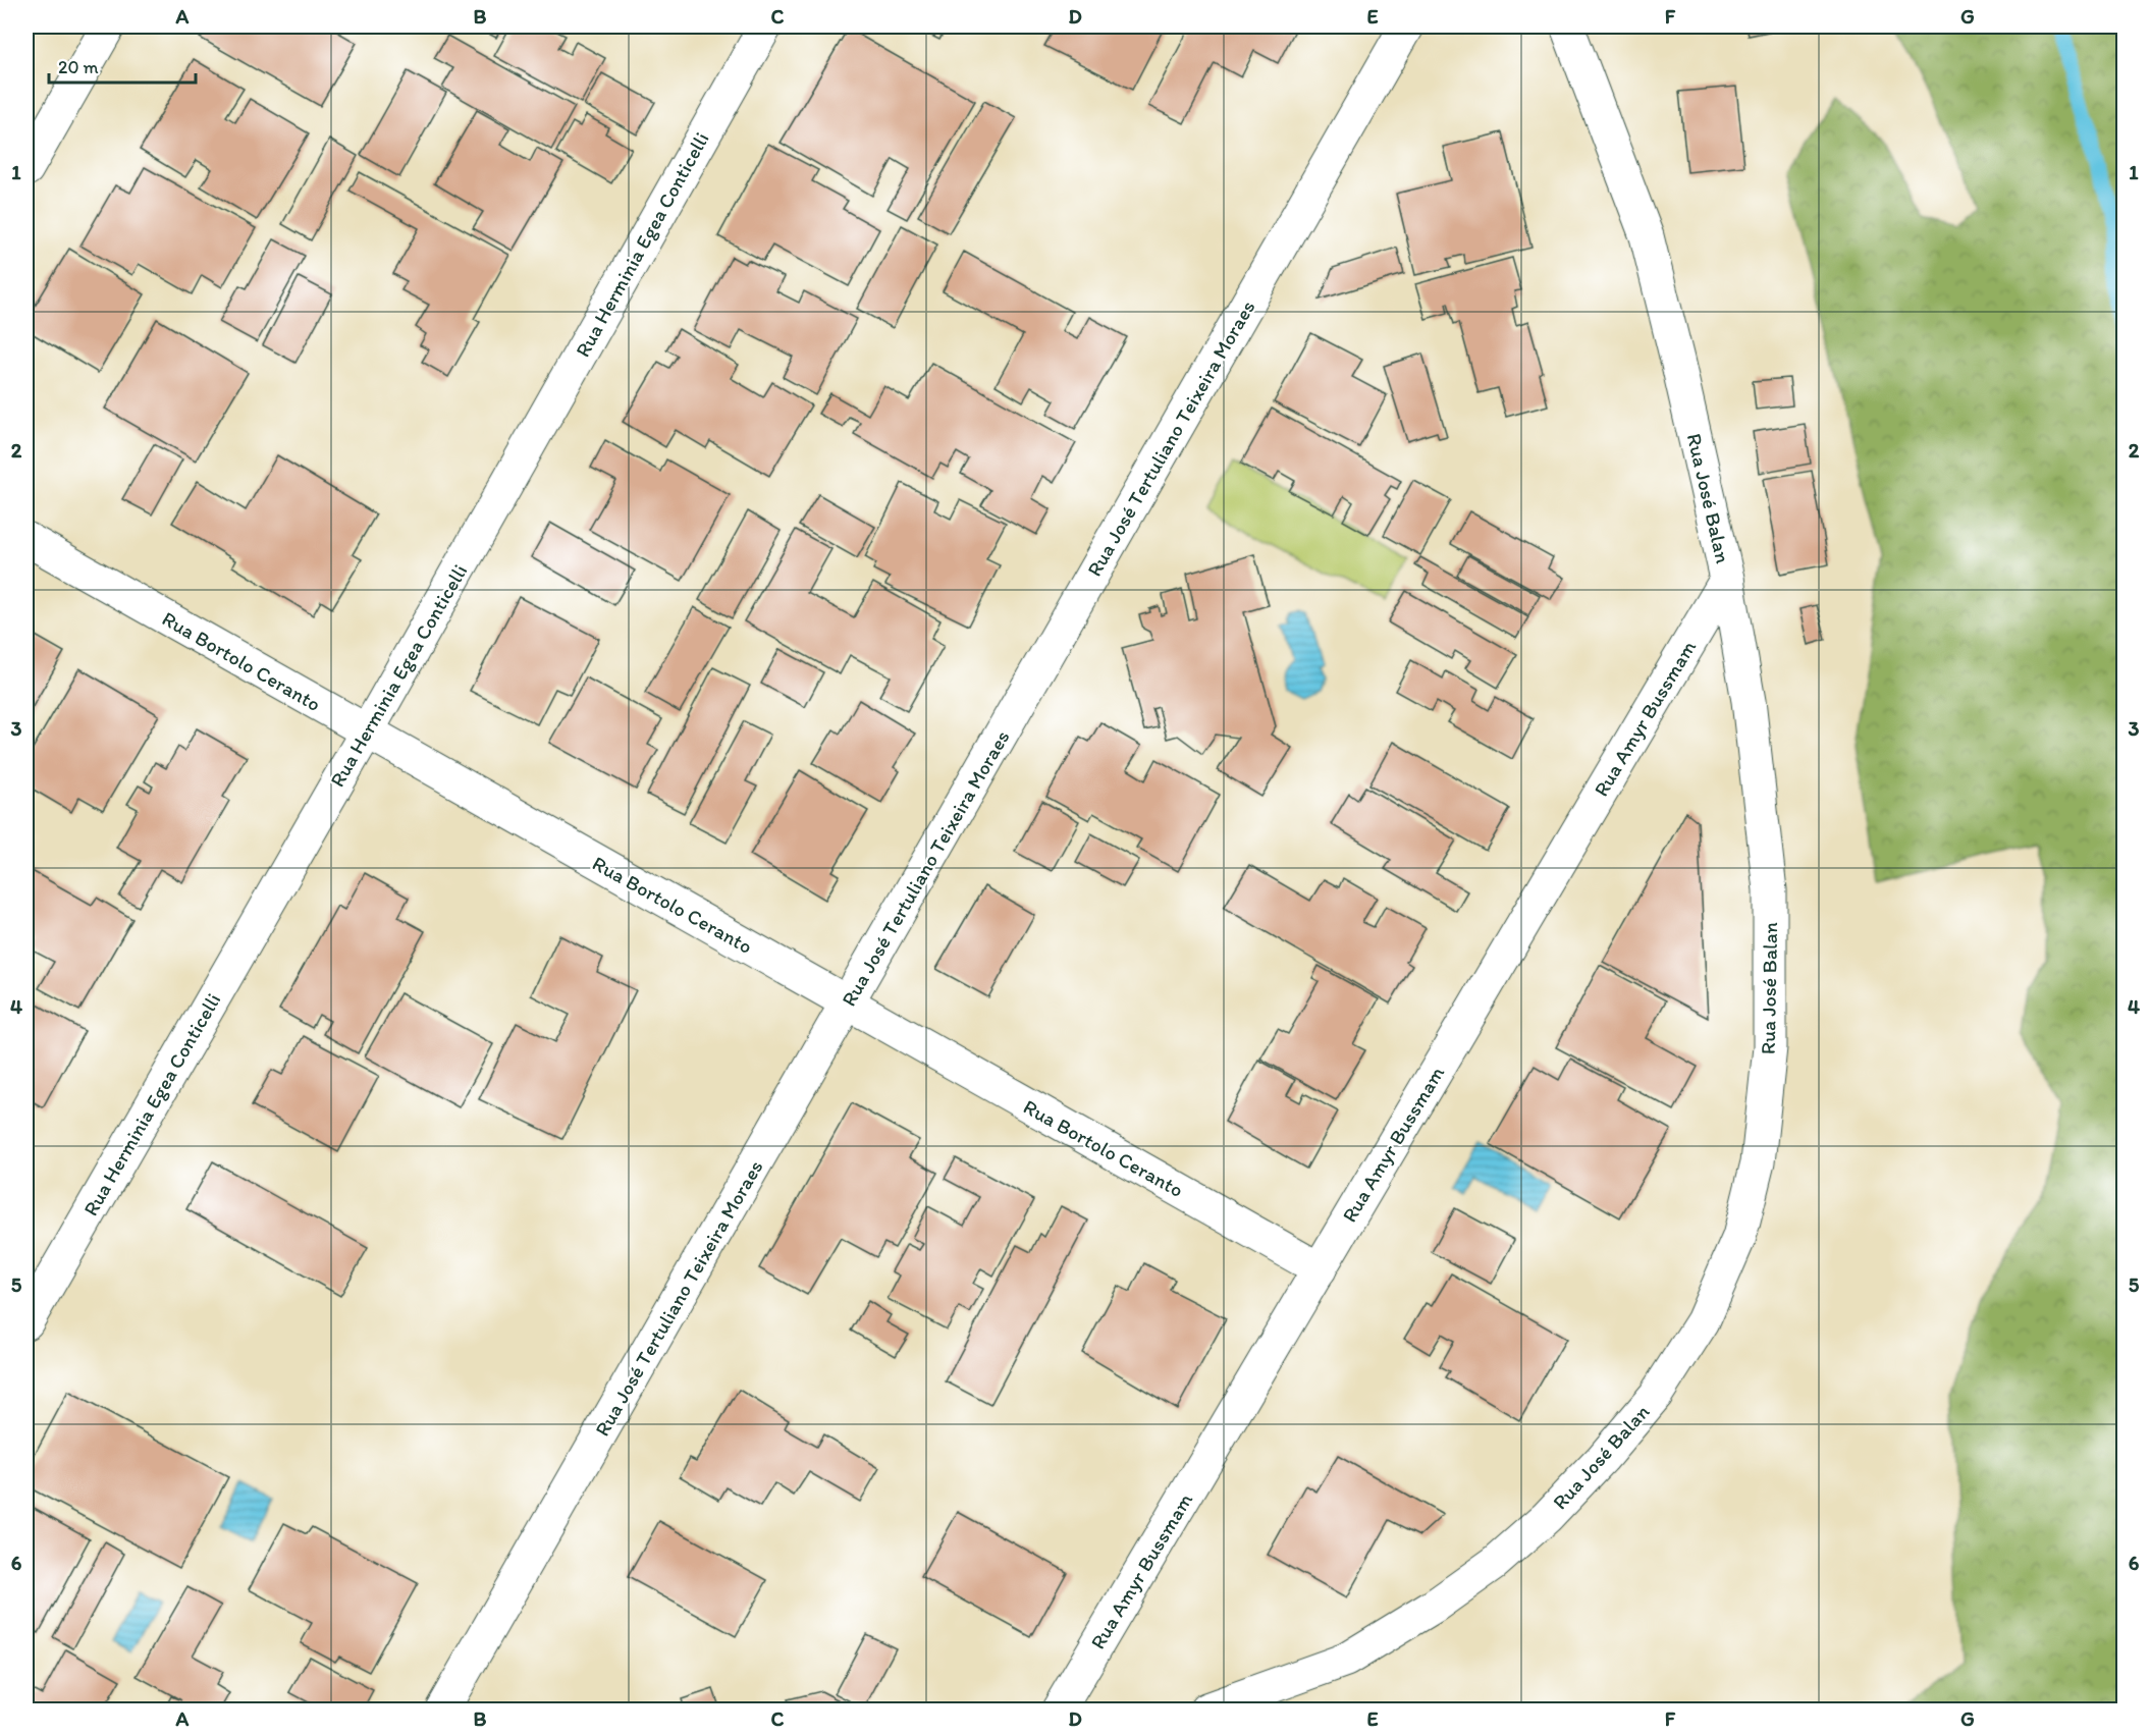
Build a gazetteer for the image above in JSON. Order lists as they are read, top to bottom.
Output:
{
  "streets": {
    "street": [
      "Rua Herminia Egea Conticelli",
      "Rua José Tertuliano Teixeira Moraes",
      "Rua José Balan",
      "Rua Bortolo Ceranto",
      "Rua Amyr Bussmam"
    ]
  },
  "crossings": [
    ["Rua Herminia Egea Conticelli", "Rua Bortolo Ceranto"],
    ["Rua José Tertuliano Teixeira Moraes", "Rua Bortolo Ceranto"],
    ["Rua José Balan", "Rua Amyr Bussmam"],
    ["Rua Bortolo Ceranto", "Rua Amyr Bussmam"]
  ],
  "scale_bar": "20 m",
  "grid": {
    "columns": [
      "A",
      "B",
      "C",
      "D",
      "E",
      "F",
      "G"
    ],
    "rows": [
      "1",
      "2",
      "3",
      "4",
      "5",
      "6"
    ]
  }
}
